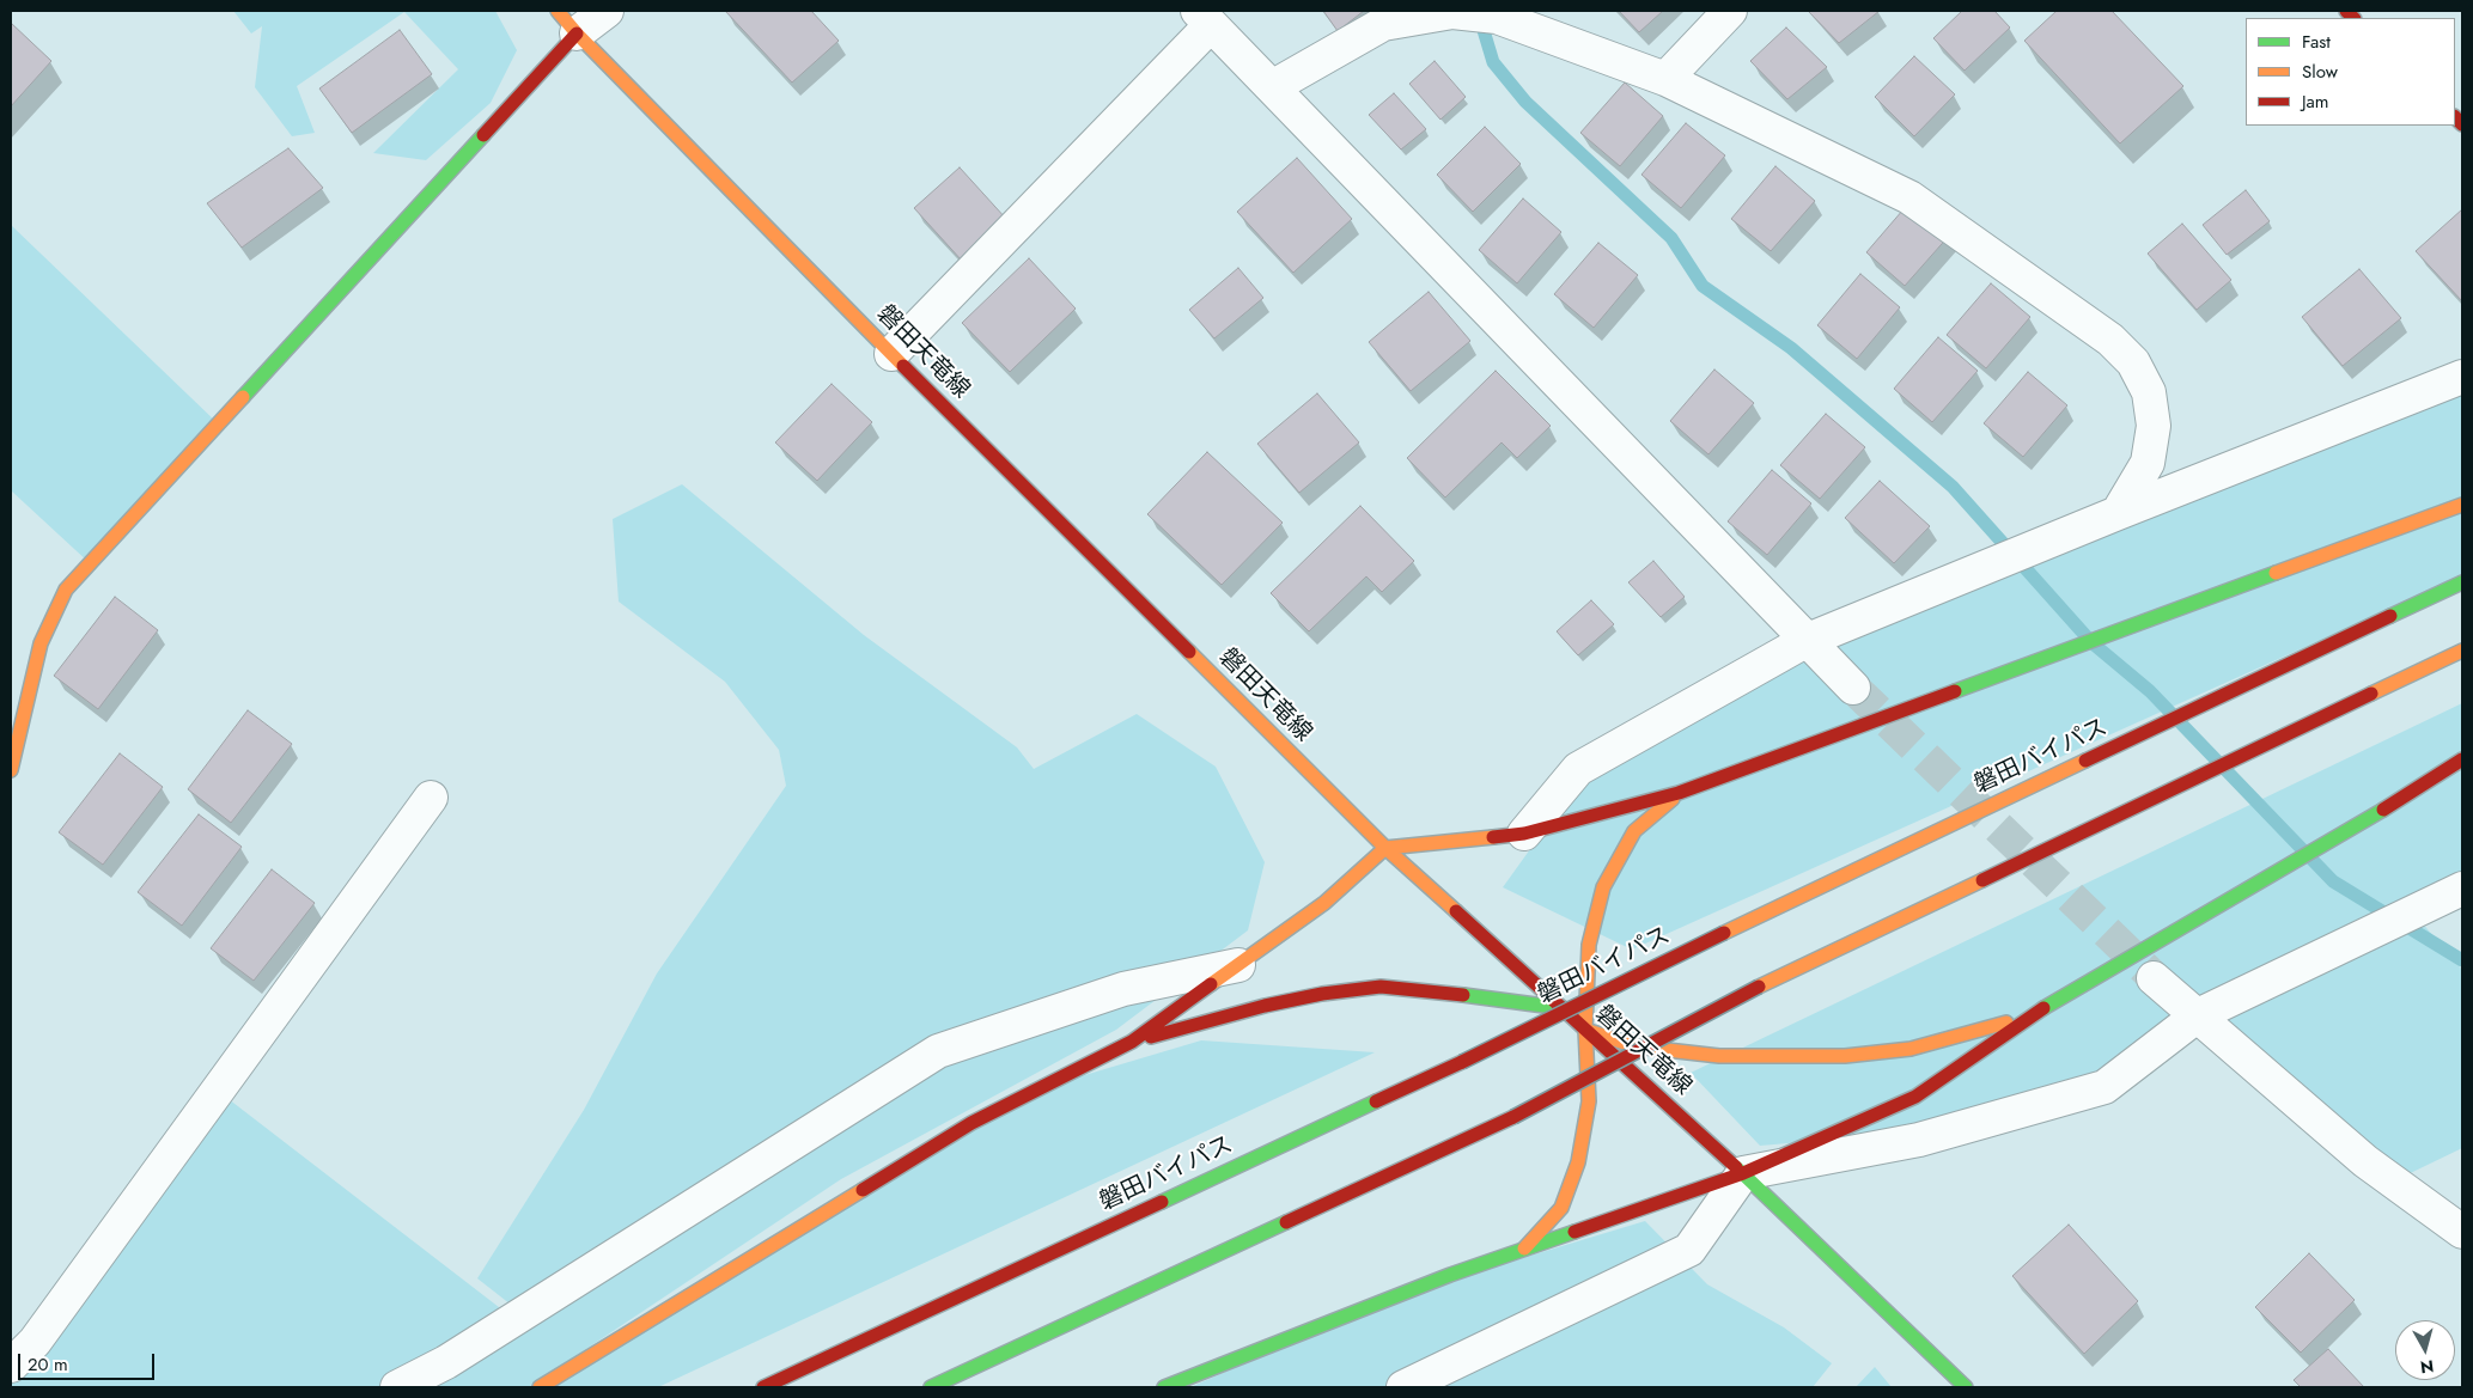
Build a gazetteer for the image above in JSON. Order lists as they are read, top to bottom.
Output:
{
  "streets": {
    "main road": ["磐田天竜線", "磐田バイパス"]
  },
  "legend": ["Fast", "Slow", "Jam"],
  "scale_bar": "20 m",
  "north": "bottom"
}
